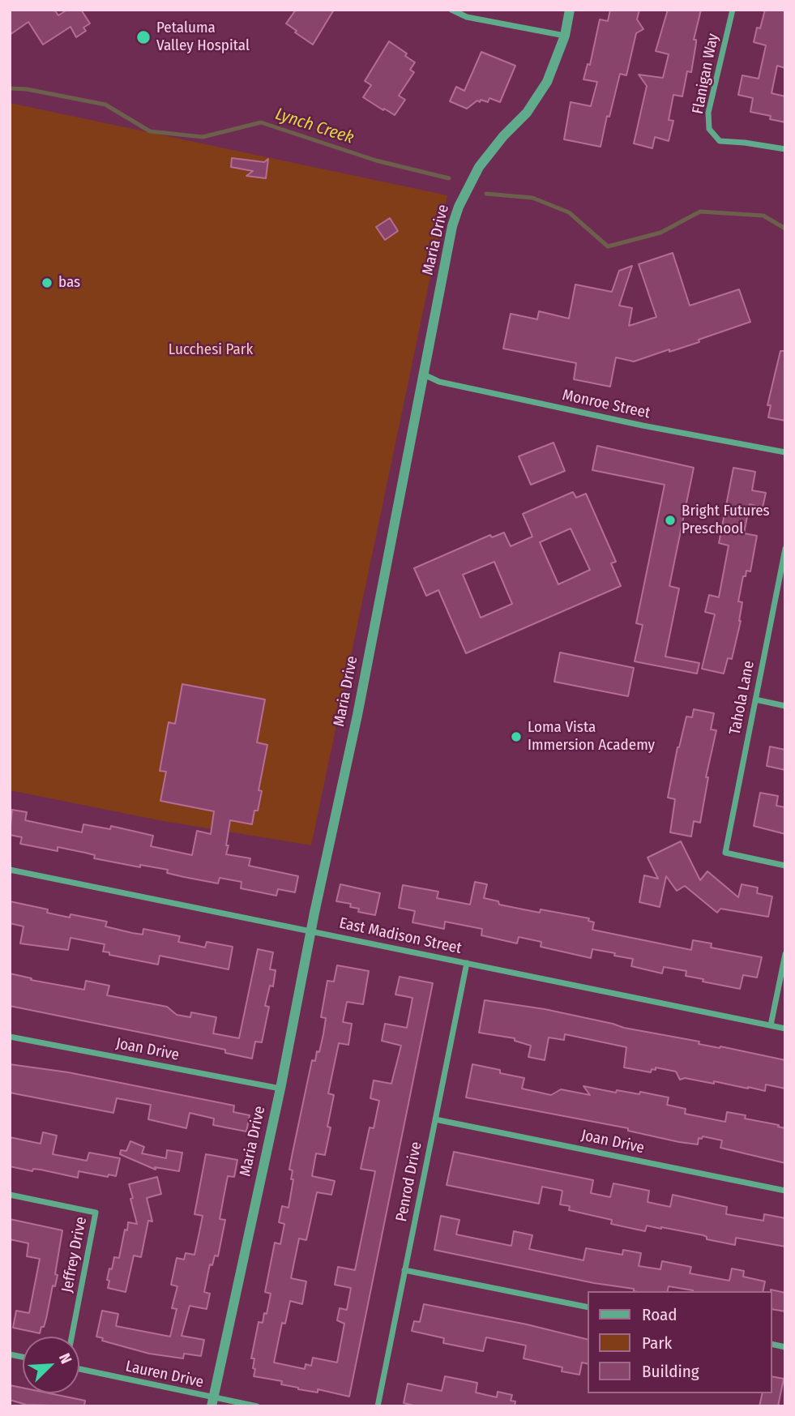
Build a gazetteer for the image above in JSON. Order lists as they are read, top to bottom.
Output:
{
  "streets": {
    "street": [
      "Flanigan Way",
      "Maria Drive",
      "Monroe Street",
      "Tahola Lane",
      "East Madison Street",
      "Joan Drive",
      "Penrod Drive",
      "Jeffrey Drive",
      "Lauren Drive"
    ]
  },
  "crossings": [
    ["Maria Drive", "Monroe Street"],
    ["Maria Drive", "East Madison Street"],
    ["Maria Drive", "Joan Drive"],
    ["Maria Drive", "Lauren Drive"],
    ["East Madison Street", "Penrod Drive"],
    ["Joan Drive", "Penrod Drive"]
  ],
  "water": ["Lynch Creek"],
  "parks": ["Lucchesi Park"],
  "places": [
    "Petaluma Valley Hospital",
    "bas",
    "Bright Futures Preschool",
    "Loma Vista Immersion Academy"
  ],
  "legend": ["Road", "Park", "Building"],
  "north": "top right"
}
